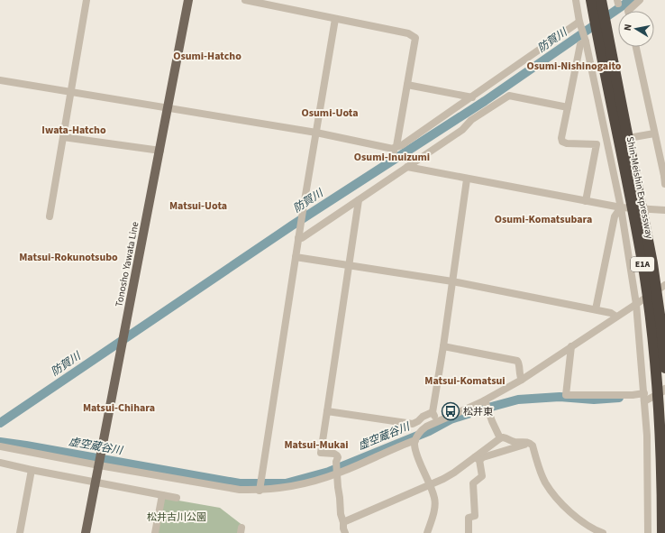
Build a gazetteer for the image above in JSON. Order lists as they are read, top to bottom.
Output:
{
  "streets": {
    "highway": ["Shin-Meishin Expressway", "E1A"],
    "main road": ["Tonosho Yawata Line"]
  },
  "districts": [
    "Osumi-Hatcho",
    "Osumi-Nishinogaito",
    "Osumi-Uota",
    "Iwata-Hatcho",
    "Osumi-Inuizumi",
    "Matsui-Uota",
    "Osumi-Komatsubara",
    "Matsui-Rokunotsubo",
    "Matsui-Komatsui",
    "Matsui-Chihara",
    "Matsui-Mukai"
  ],
  "water": ["防賀川", "虚空蔵谷川"],
  "parks": ["松井古川公園"],
  "places": {
    "bus stop": ["松井東"]
  },
  "north": "left"
}
